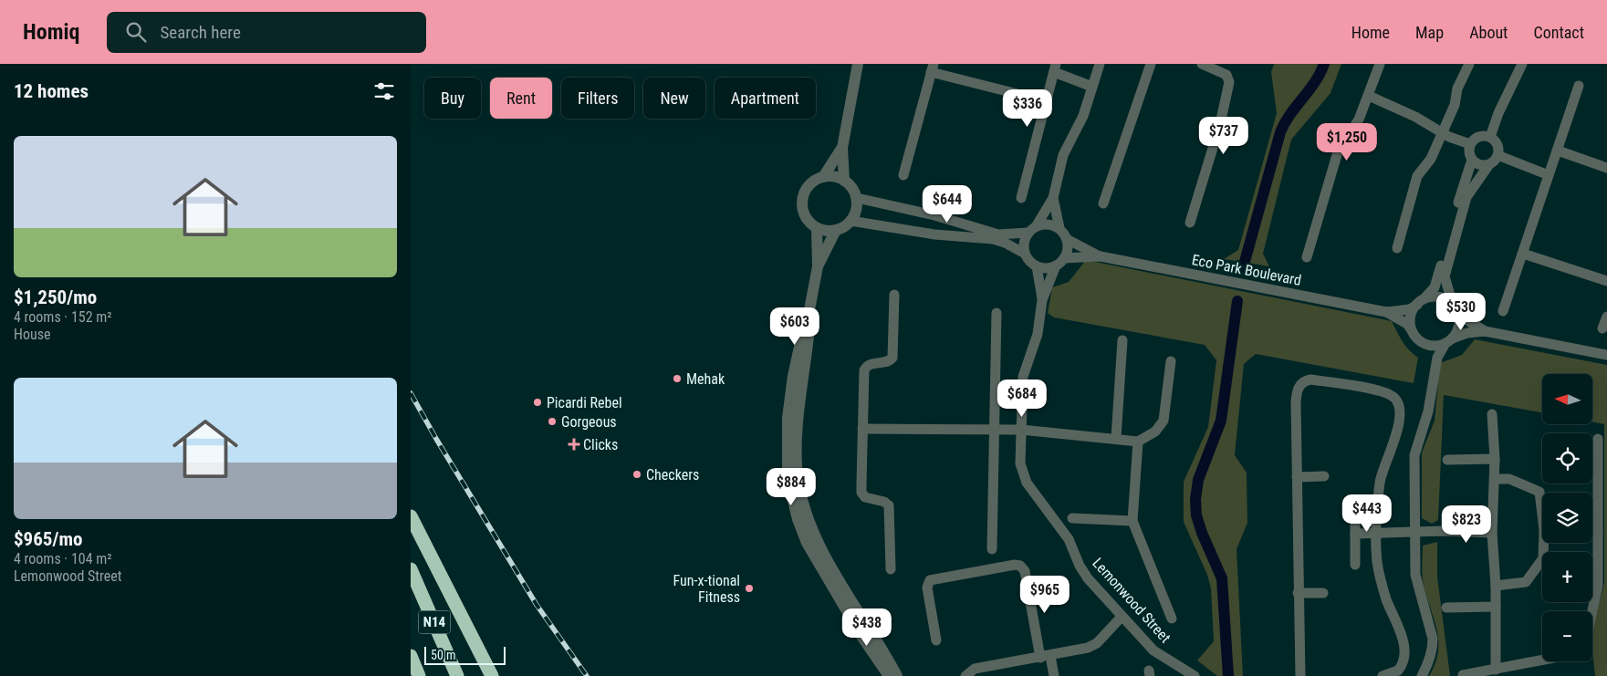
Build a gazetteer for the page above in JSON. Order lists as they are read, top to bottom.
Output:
{
  "streets": {
    "highway": ["N14"],
    "street": ["Eco Park Boulevard", "Lemonwood Street"]
  },
  "crossings": [
    ["Eco Park Boulevard", "Lemonwood Street"]
  ],
  "places": {
    "other": [
      "Mehak",
      "Picardi Rebel",
      "Gorgeous",
      "Checkers",
      "Fun-x-tional Fitness"
    ],
    "health": ["Clicks"]
  },
  "scale_bar": "50 m",
  "north": "left",
  "page": {
    "header": "Homiq",
    "search": "Search here",
    "nav": [
      "Home",
      "Map",
      "About",
      "Contact"
    ],
    "heading": "12 homes",
    "chip": [
      "Buy",
      "Rent",
      "Filters",
      "New",
      "Apartment"
    ],
    "price": [
      "$336",
      "$737",
      "$1,250",
      "$644",
      "$530",
      "$603",
      "$684",
      "$884",
      "$443",
      "$823",
      "$965",
      "$438"
    ],
    "list": [
      {
        "name": "$1,250/mo",
        "note": "4 rooms · 152 m² · House"
      },
      {
        "name": "$965/mo",
        "note": "4 rooms · 104 m² · Lemonwood Street"
      }
    ],
    "map_buttons": ["+", "−"],
    "scale": "50 m"
  }
}
